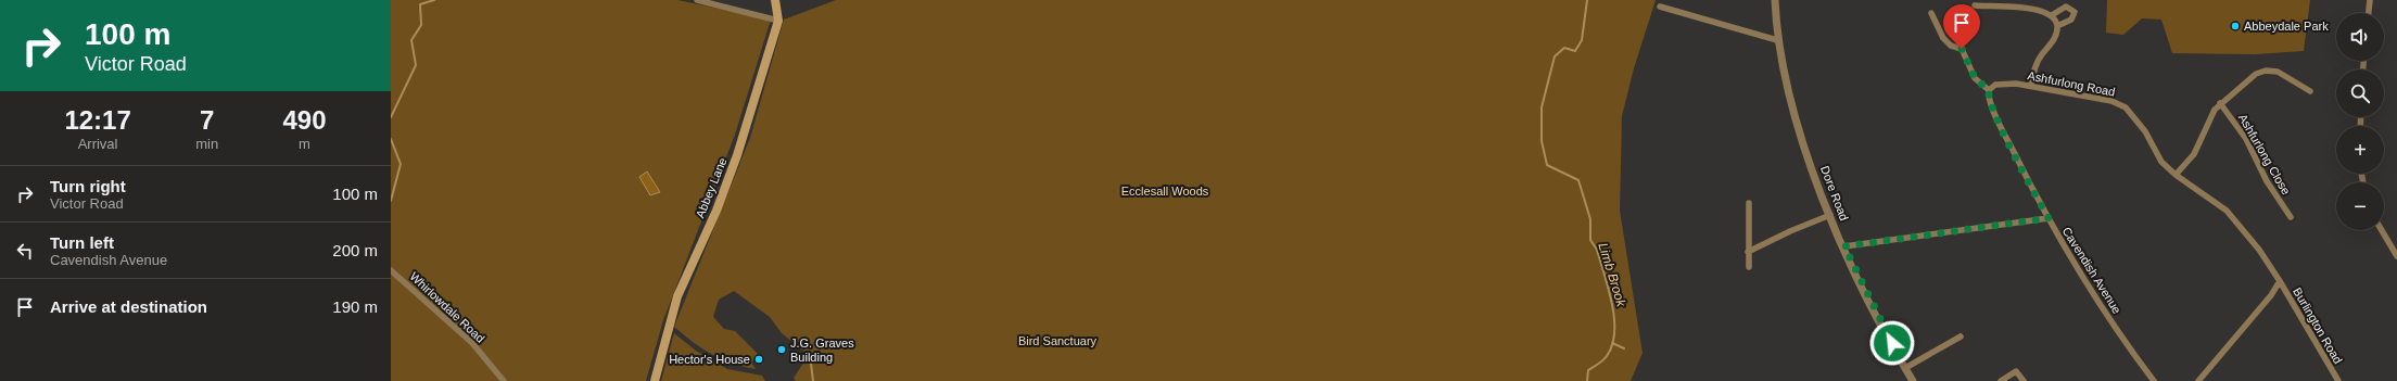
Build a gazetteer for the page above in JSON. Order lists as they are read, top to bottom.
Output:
{
  "streets": {
    "main road": ["Abbey Lane"],
    "street": [
      "Ashfurlong Road",
      "Ashfurlong Close",
      "Dore Road",
      "Cavendish Avenue",
      "Whirlowdale Road",
      "Burlington Road"
    ]
  },
  "crossings": [
    ["Ashfurlong Road", "Cavendish Avenue"],
    ["Ashfurlong Road", "Burlington Road"]
  ],
  "water": ["Limb Brook"],
  "parks": ["Ecclesall Woods", "Bird Sanctuary"],
  "places": ["Abbeydale Park", "J.G. Graves Building", "Hector's House"],
  "page": {
    "turn": ["100 m", "Victor Road"],
    "map_buttons": ["+", "−"],
    "eta": [
      "12:17",
      "Arrival",
      "7",
      "min",
      "490",
      "m"
    ],
    "list": [
      {
        "name": "Turn right",
        "note": "Victor Road",
        "value": "100 m"
      },
      {
        "name": "Turn left",
        "note": "Cavendish Avenue",
        "value": "200 m"
      },
      {
        "name": "Arrive at destination",
        "value": "190 m"
      }
    ]
  }
}
